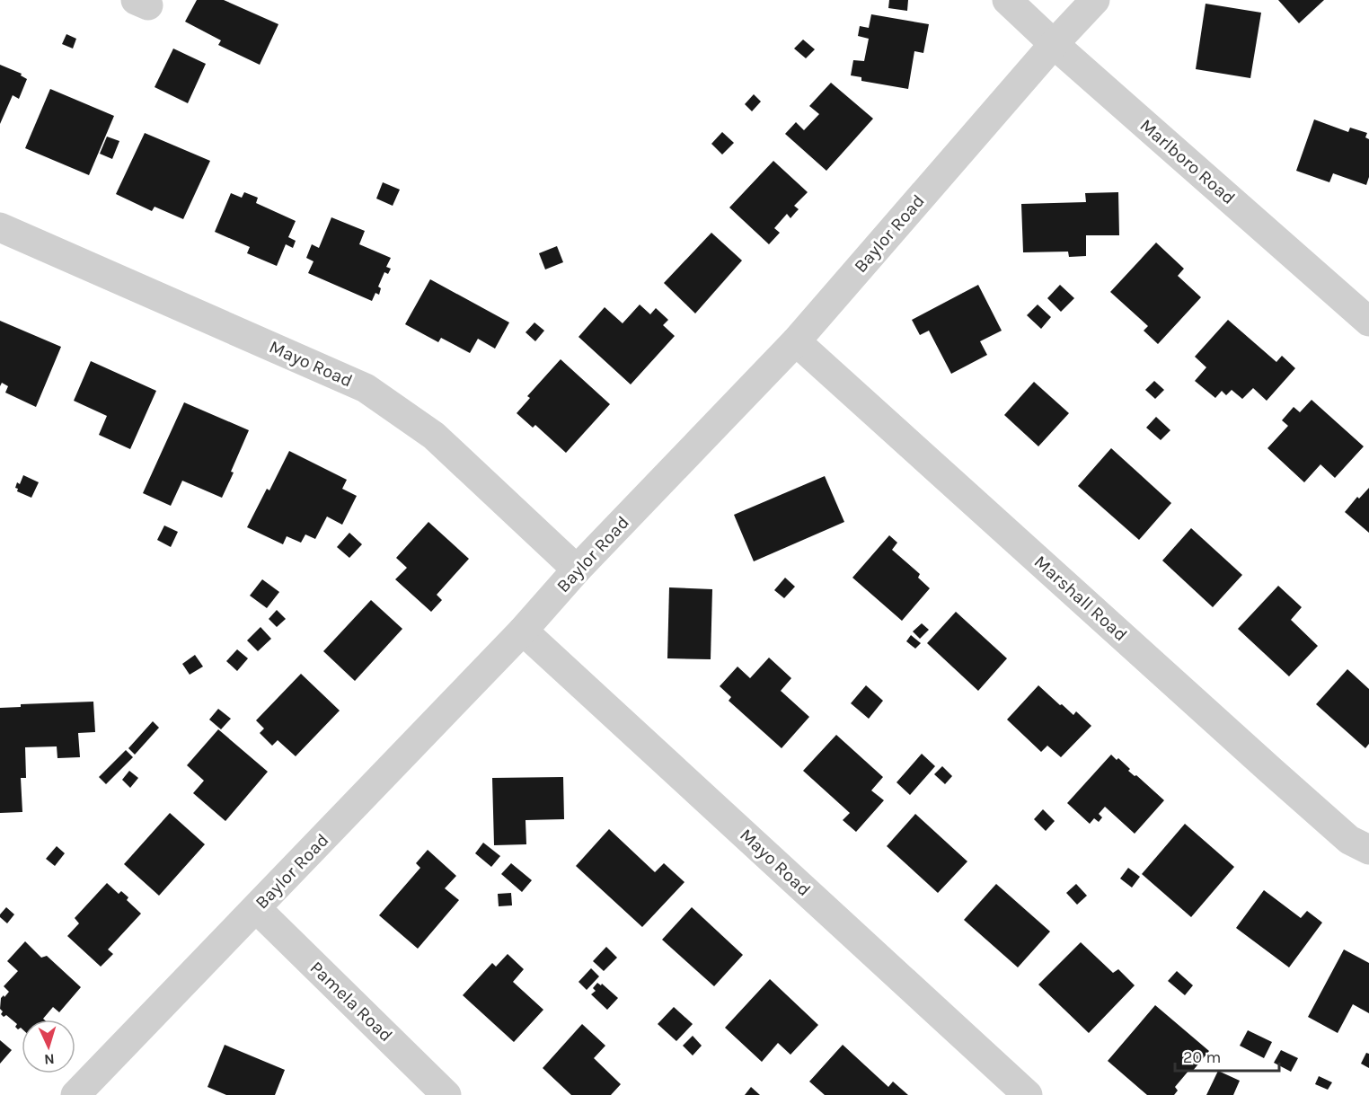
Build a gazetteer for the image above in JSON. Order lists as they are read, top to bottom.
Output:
{
  "streets": {
    "street": [
      "Marlboro Road",
      "Baylor Road",
      "Mayo Road",
      "Marshall Road",
      "Pamela Road"
    ]
  },
  "crossings": [
    ["Marlboro Road", "Baylor Road"],
    ["Baylor Road", "Mayo Road"],
    ["Baylor Road", "Marshall Road"],
    ["Baylor Road", "Pamela Road"]
  ],
  "scale_bar": "20 m",
  "north": "bottom"
}
